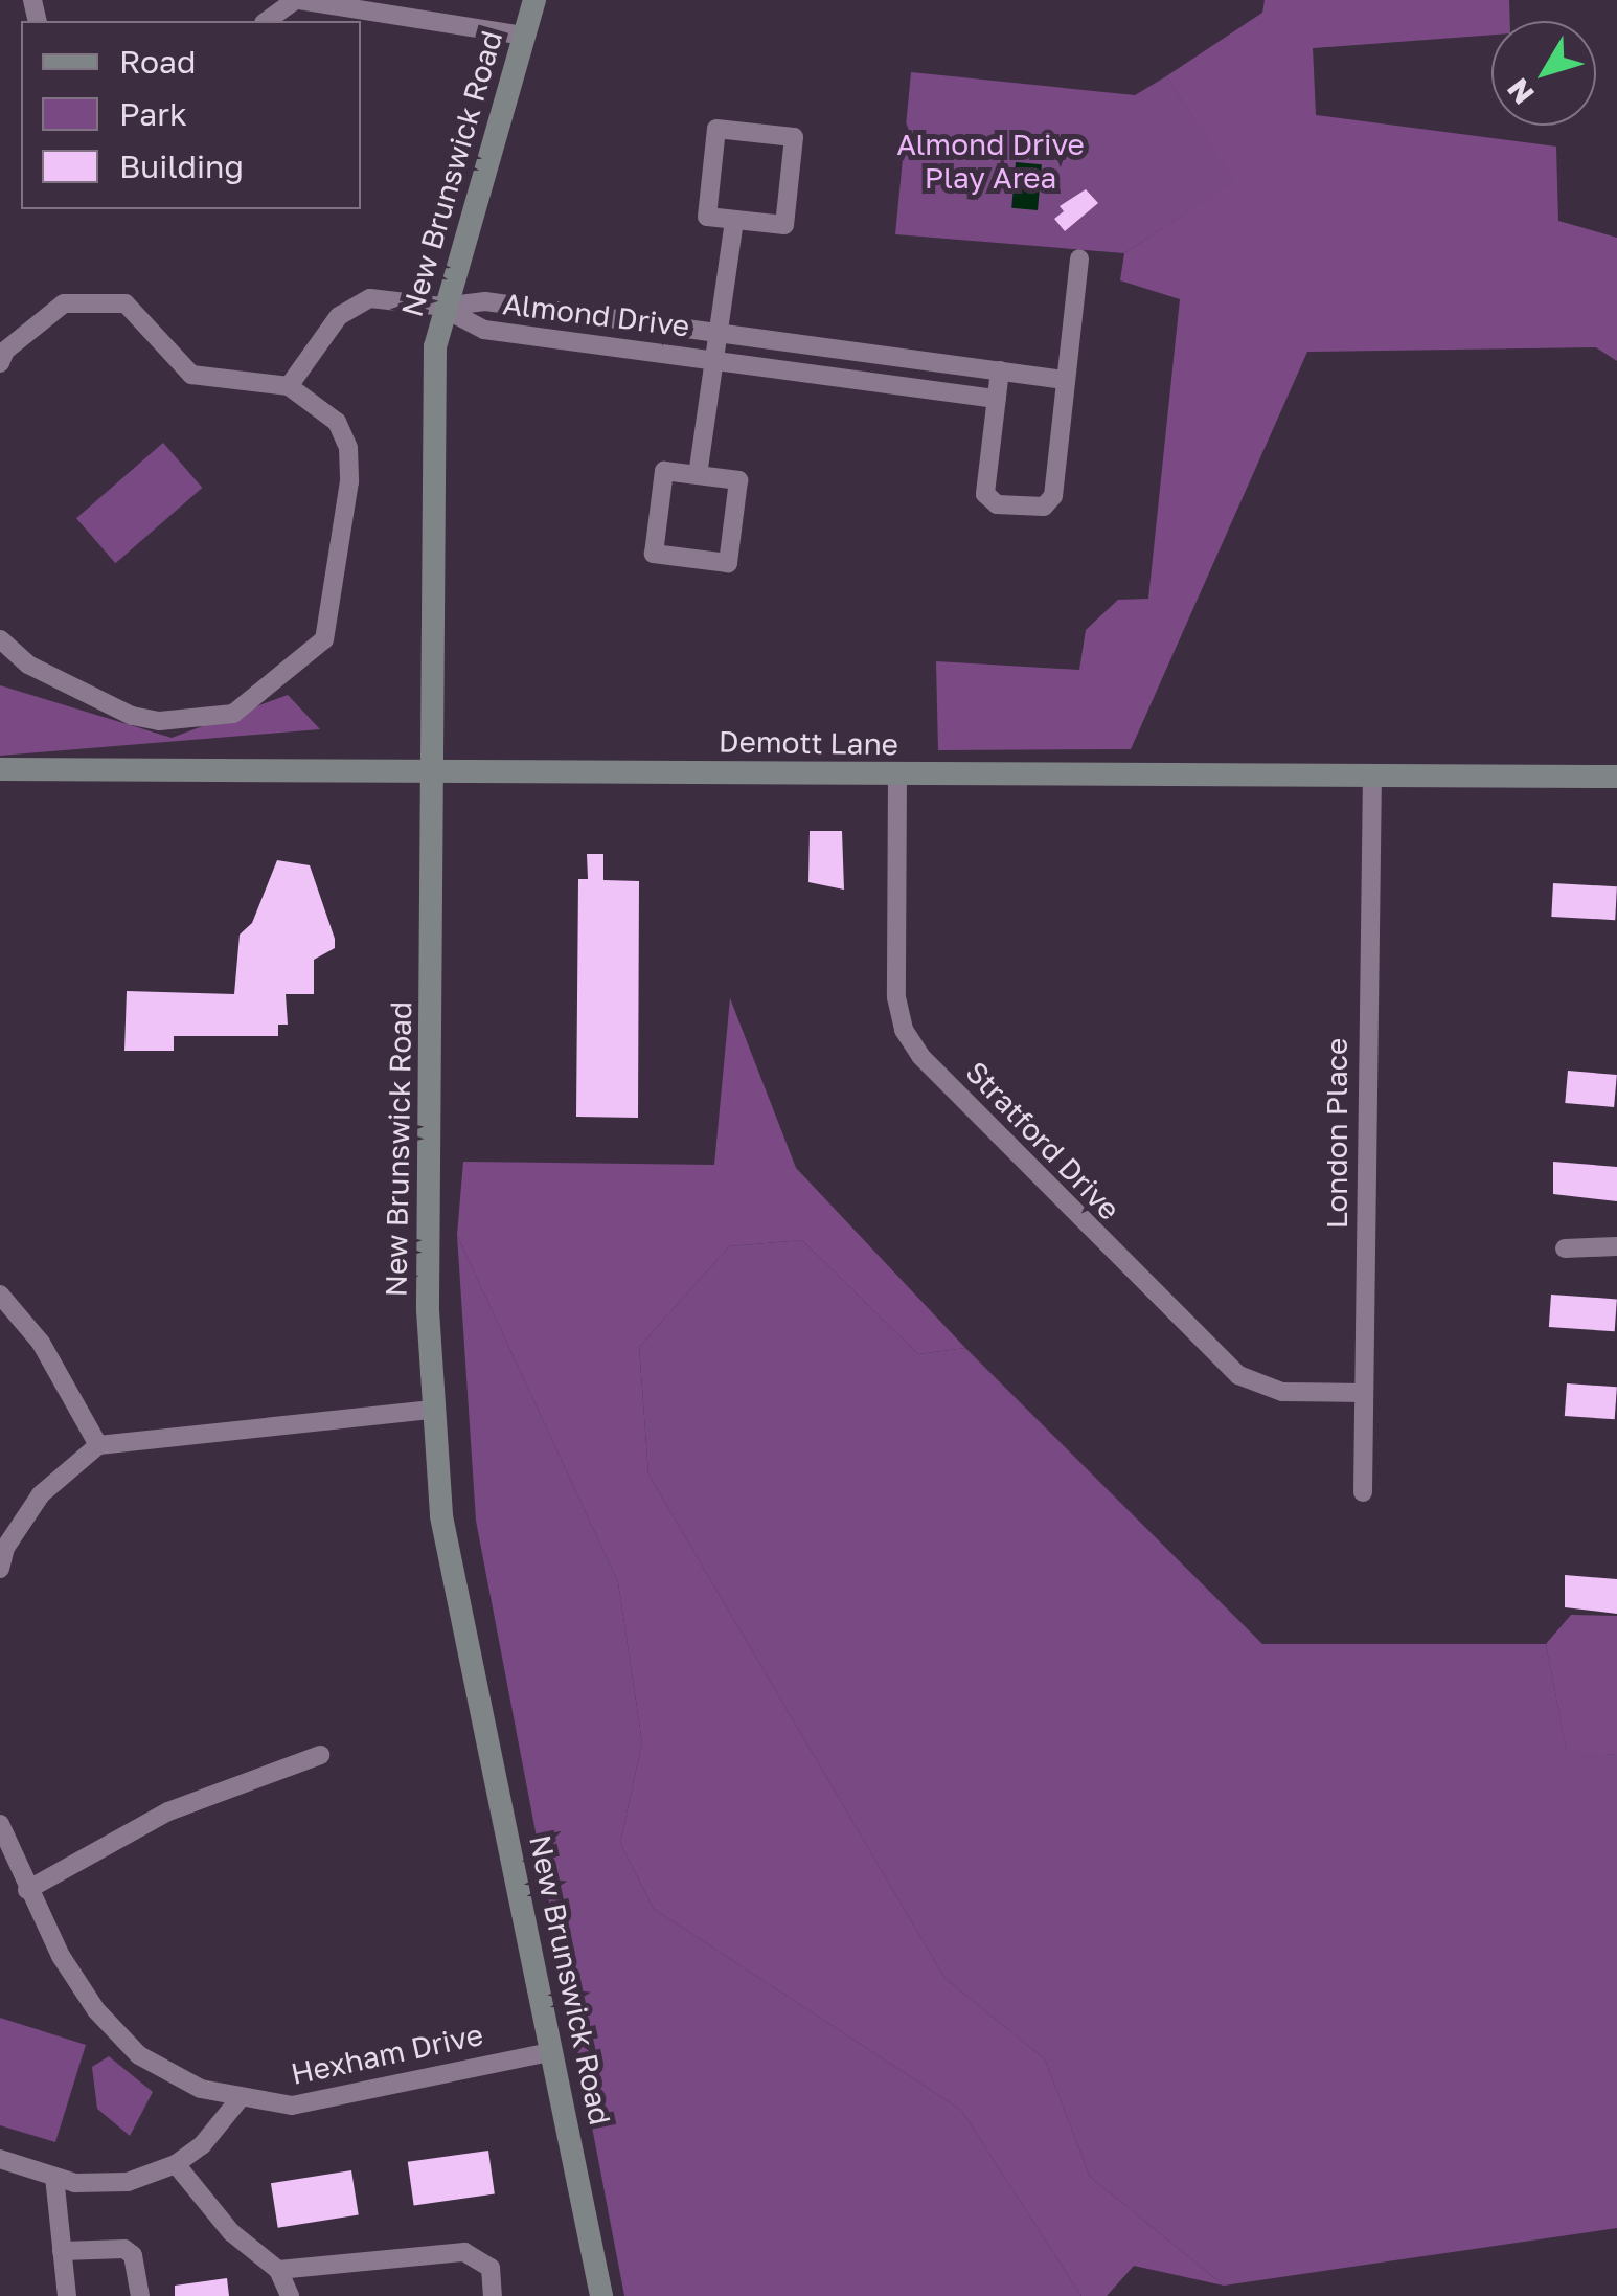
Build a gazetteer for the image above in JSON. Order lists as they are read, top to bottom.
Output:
{
  "streets": {
    "street": [
      "New Brunswick Road",
      "Almond Drive",
      "Demott Lane",
      "London Place",
      "Stratford Drive",
      "Hexham Drive"
    ]
  },
  "crossings": [
    ["New Brunswick Road", "Almond Drive"],
    ["New Brunswick Road", "Demott Lane"],
    ["New Brunswick Road", "Hexham Drive"],
    ["Demott Lane", "London Place"],
    ["Demott Lane", "Stratford Drive"],
    ["London Place", "Stratford Drive"]
  ],
  "parks": ["Almond Drive Play Area"],
  "legend": ["Road", "Park", "Building"],
  "north": "bottom left"
}
